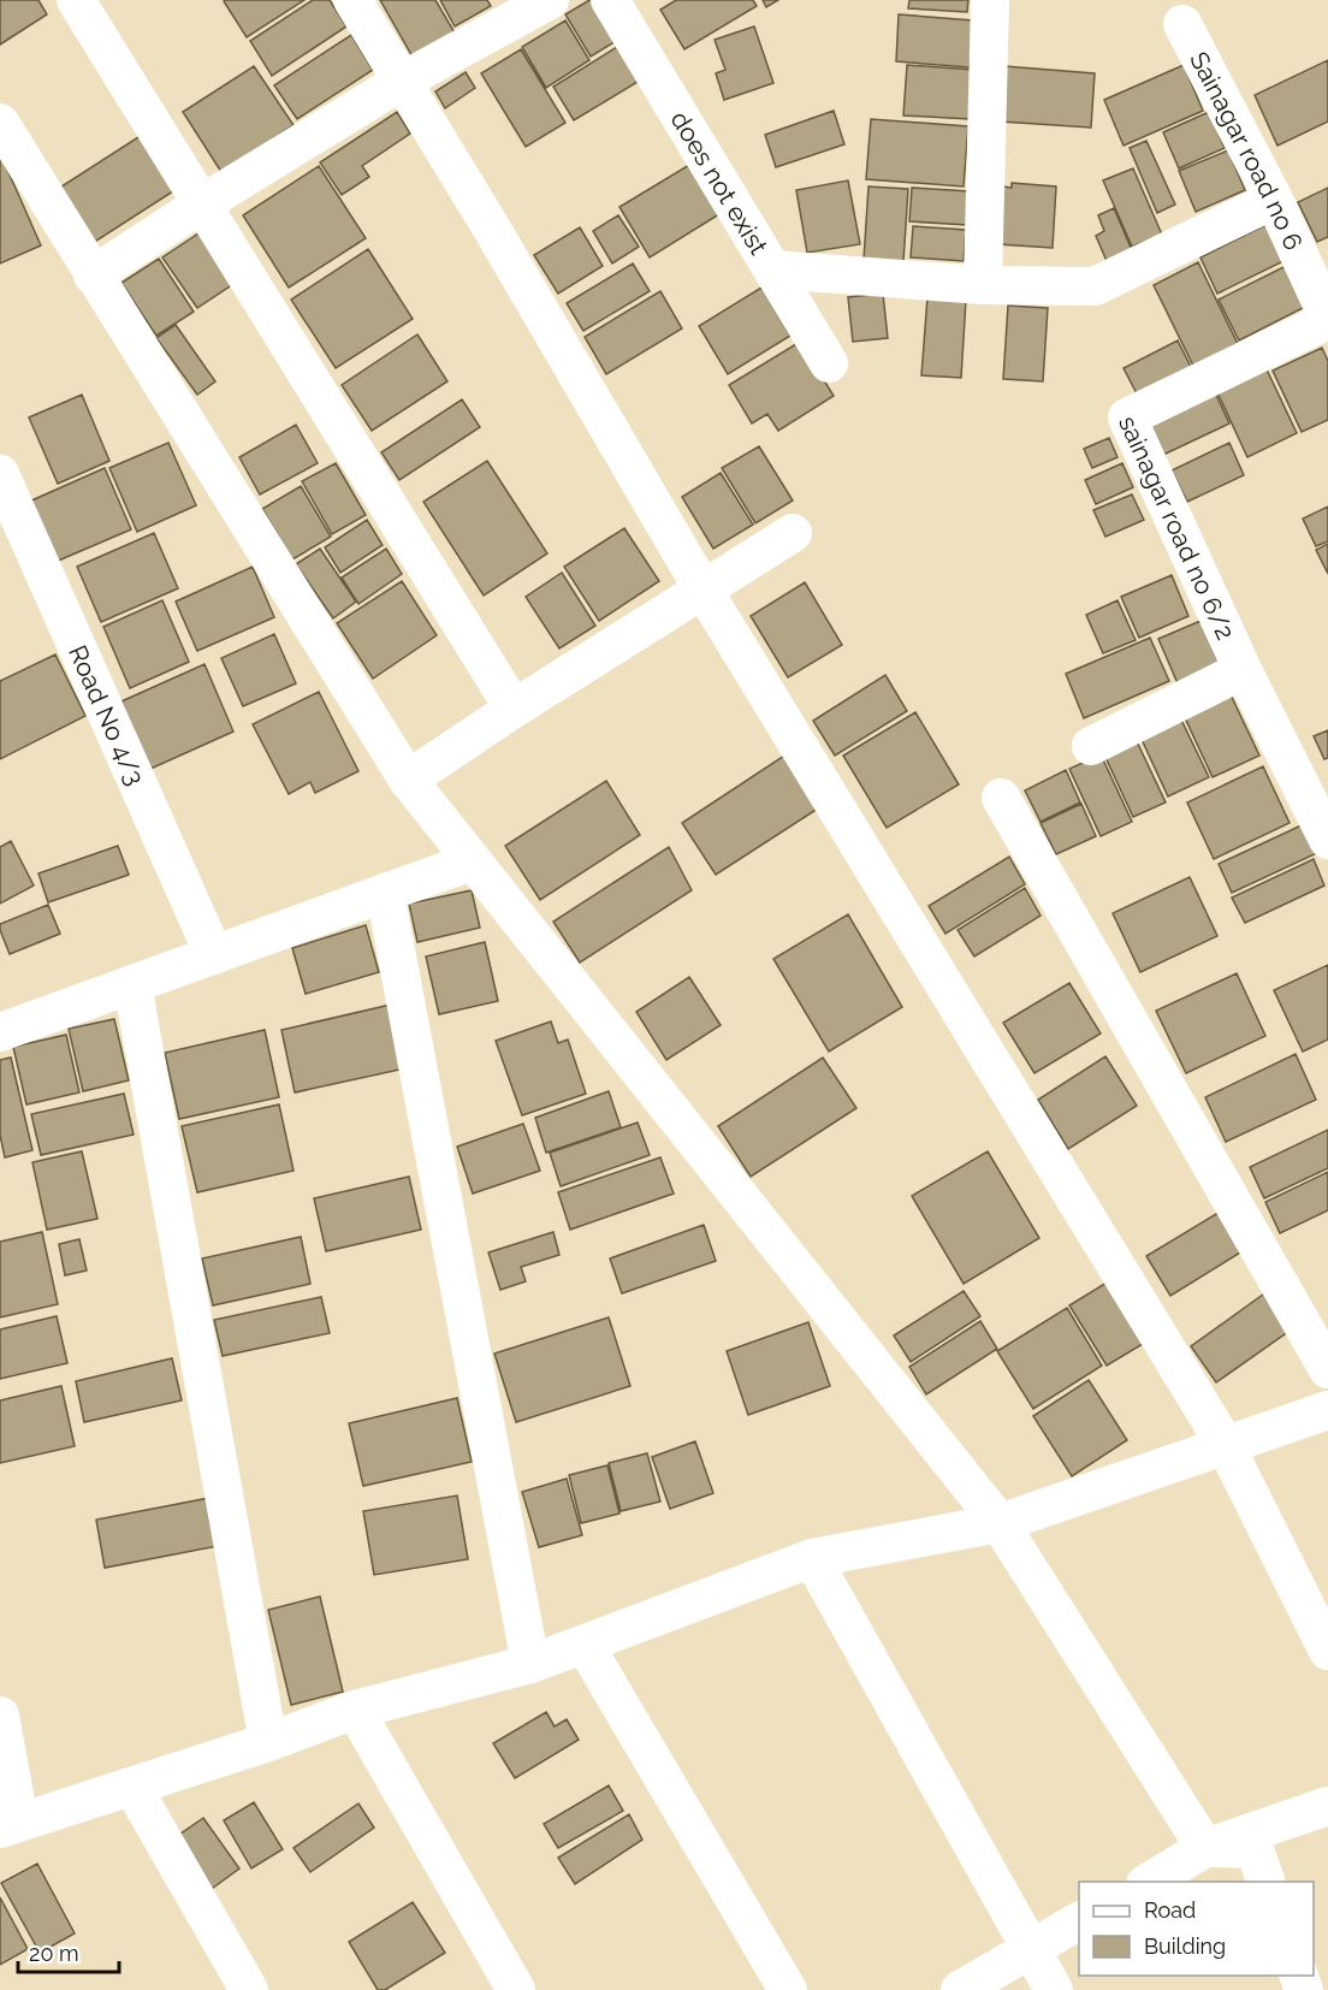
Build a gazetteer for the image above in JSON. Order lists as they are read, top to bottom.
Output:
{
  "streets": {
    "street": [
      "Sainagar road no 6",
      "does not exist",
      "sainagar road no 6/2",
      "Road No 4/3"
    ]
  },
  "crossings": [
    ["Sainagar road no 6", "sainagar road no 6/2"]
  ],
  "legend": ["Road", "Building"],
  "scale_bar": "20 m"
}
